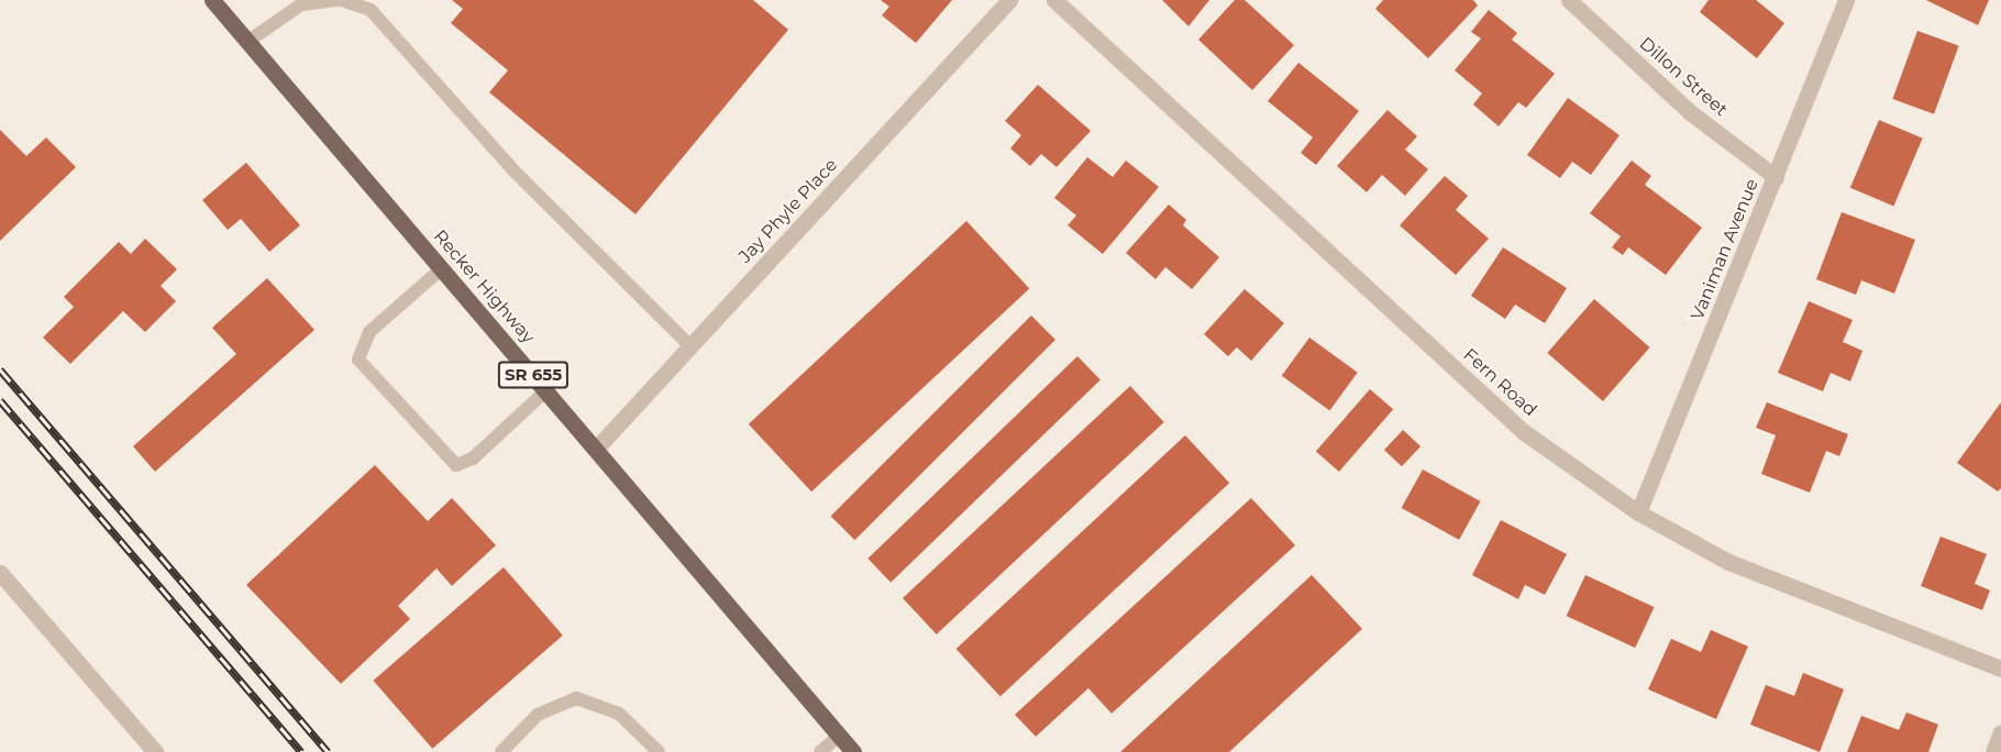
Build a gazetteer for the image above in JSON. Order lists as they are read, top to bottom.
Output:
{
  "streets": {
    "main road": ["Recker Highway", "SR 655"],
    "street": [
      "Dillon Street",
      "Jay Phyle Place",
      "Vaniman Avenue",
      "Fern Road"
    ]
  },
  "crossings": [
    ["Dillon Street", "Vaniman Avenue"],
    ["Jay Phyle Place", "Recker Highway"],
    ["Vaniman Avenue", "Fern Road"]
  ]
}
